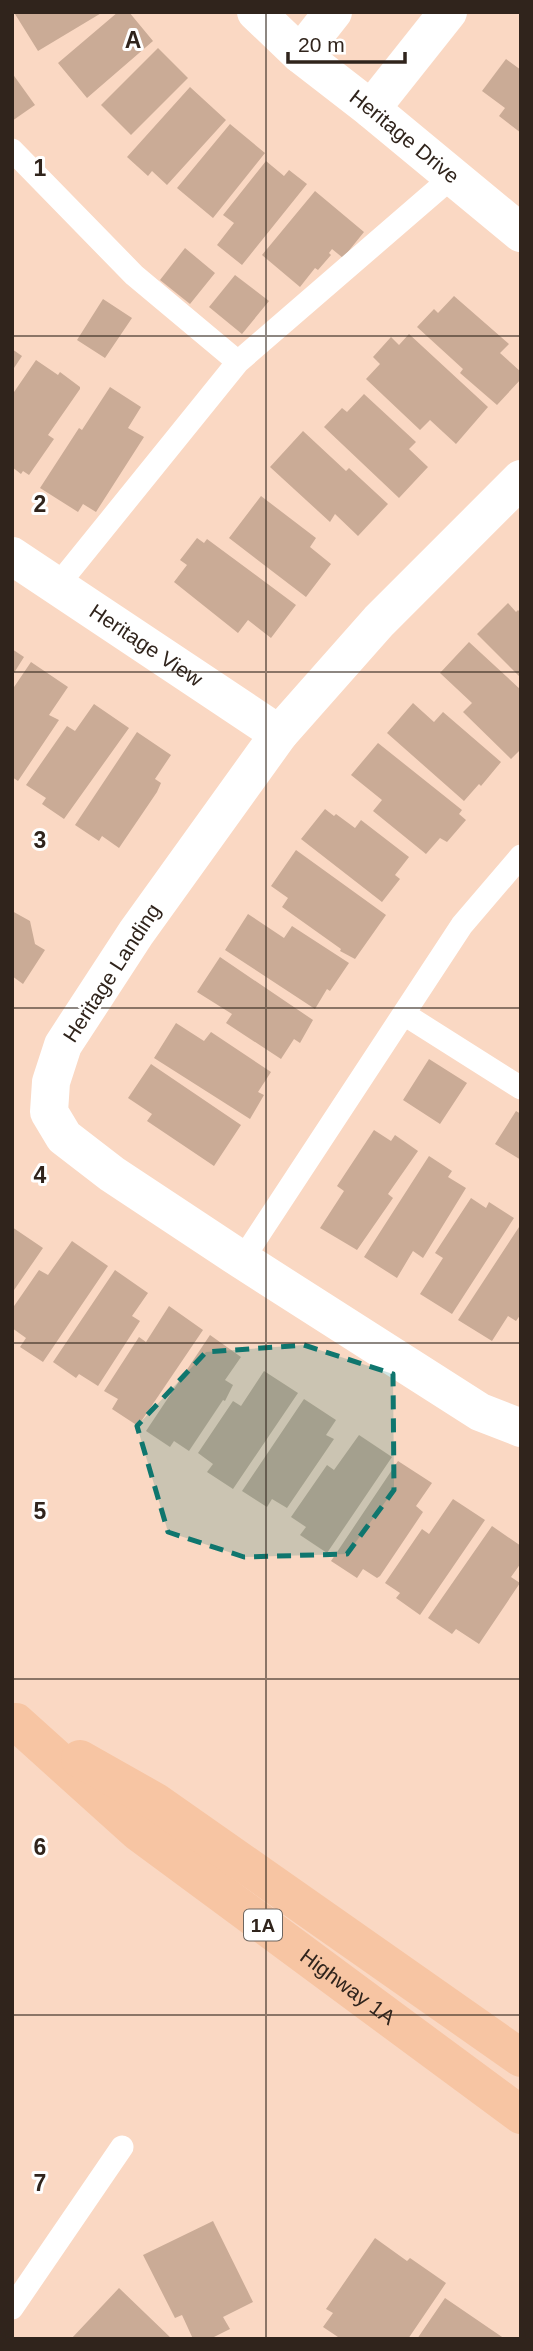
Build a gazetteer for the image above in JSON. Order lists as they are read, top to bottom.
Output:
{
  "streets": {
    "main road": ["1A", "Highway 1A"],
    "street": ["Heritage Drive", "Heritage View", "Heritage Landing"]
  },
  "crossings": [
    ["Heritage View", "Heritage Landing"]
  ],
  "scale_bar": "20 m",
  "grid": {
    "columns": ["A"],
    "rows": [
      "1",
      "2",
      "3",
      "4",
      "5",
      "6",
      "7"
    ]
  }
}
